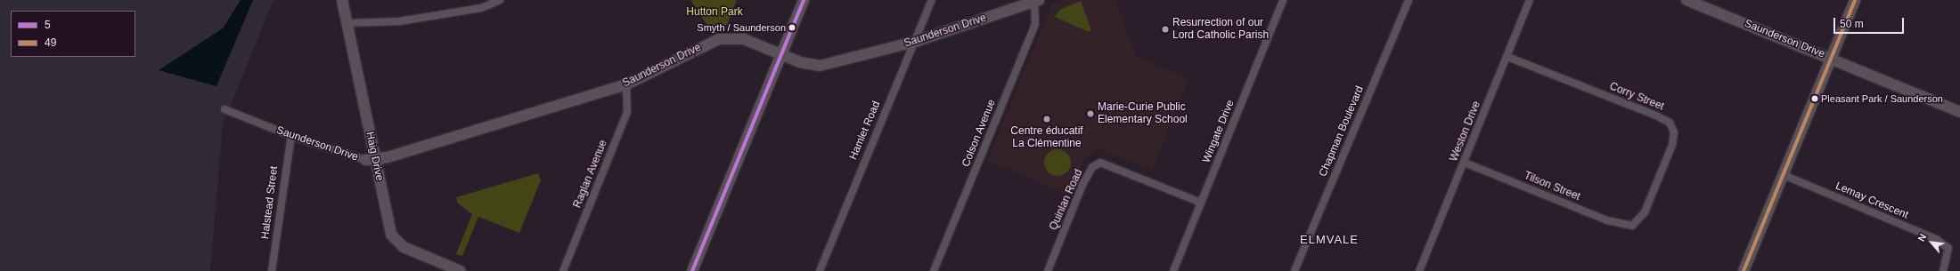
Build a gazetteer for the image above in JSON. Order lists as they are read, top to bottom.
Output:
{
  "streets": {
    "street": [
      "Saunderson Drive",
      "Corry Street",
      "Hamlet Road",
      "Wingate Drive",
      "Chapman Boulevard",
      "Weston Drive",
      "Colson Avenue",
      "Haig Drive",
      "Raglan Avenue",
      "Tilson Street",
      "Quinlan Road",
      "Lemay Crescent",
      "Halstead Street"
    ]
  },
  "crossings": [
    ["Saunderson Drive", "Hamlet Road"],
    ["Saunderson Drive", "Colson Avenue"],
    ["Saunderson Drive", "Haig Drive"],
    ["Saunderson Drive", "Raglan Avenue"],
    ["Saunderson Drive", "Halstead Street"],
    ["Corry Street", "Weston Drive"],
    ["Corry Street", "Tilson Street"],
    ["Wingate Drive", "Quinlan Road"],
    ["Weston Drive", "Tilson Street"]
  ],
  "districts": ["ELMVALE"],
  "parks": ["Hutton Park"],
  "places": [
    "Smyth / Saunderson",
    "Resurrection of our Lord Catholic Parish",
    "Pleasant Park / Saunderson",
    "Marie-Curie Public Elementary School",
    "Centre éducatif La Clémentine"
  ],
  "lines": ["transit line 5", "transit line 49"],
  "legend": ["5", "49"],
  "scale_bar": "50 m",
  "north": "top left"
}
